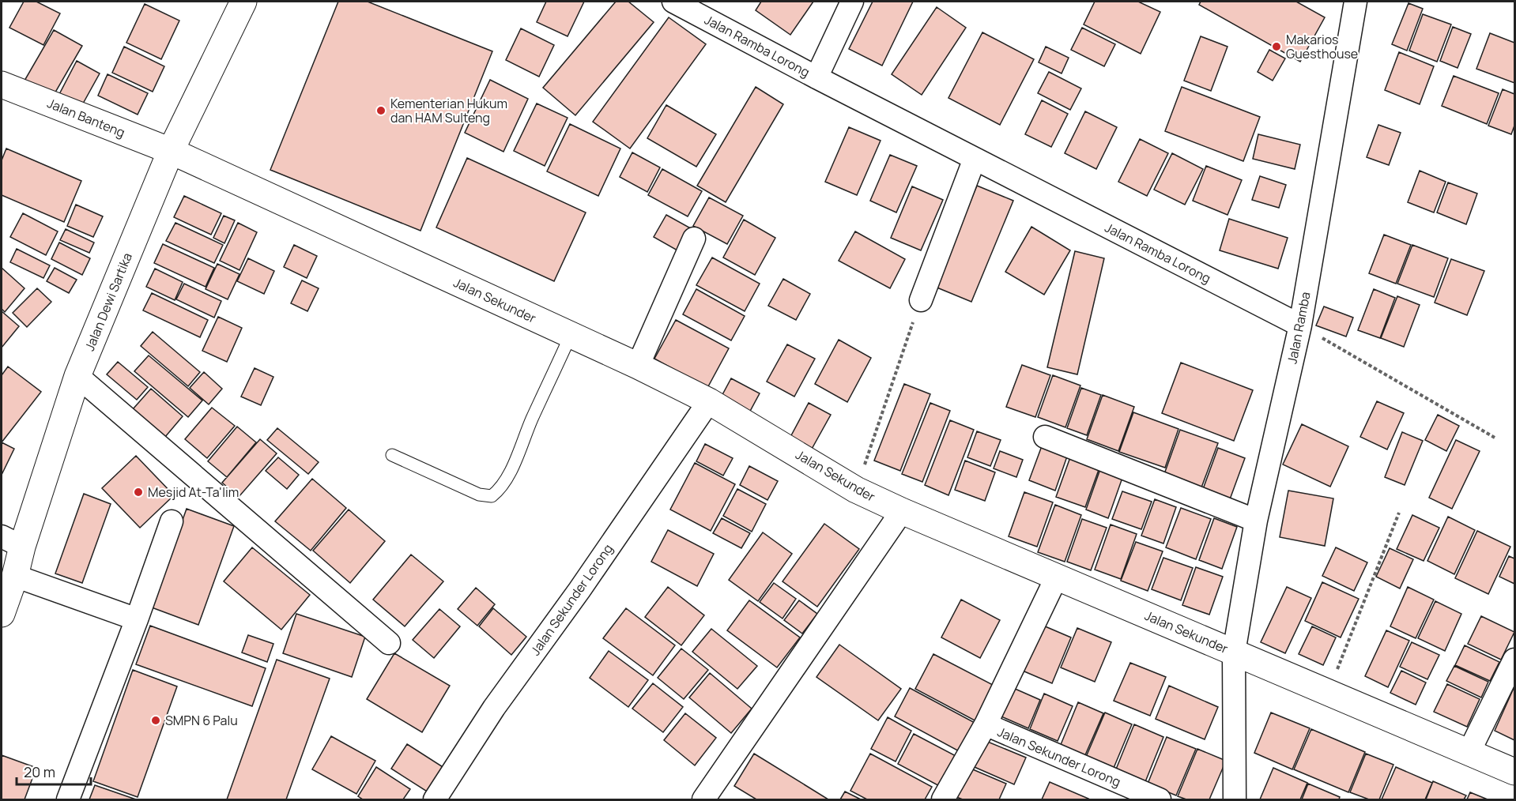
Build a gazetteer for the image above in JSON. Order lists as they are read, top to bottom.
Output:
{
  "streets": {
    "street": [
      "Jalan Ramba Lorong",
      "Jalan Banteng",
      "Jalan Sekunder",
      "Jalan Dewi Sartika",
      "Jalan Ramba",
      "Jalan Sekunder Lorong"
    ]
  },
  "crossings": [
    ["Jalan Ramba Lorong", "Jalan Ramba"],
    ["Jalan Banteng", "Jalan Sekunder"],
    ["Jalan Banteng", "Jalan Dewi Sartika"],
    ["Jalan Sekunder", "Jalan Dewi Sartika"],
    ["Jalan Sekunder", "Jalan Ramba"],
    ["Jalan Sekunder", "Jalan Sekunder Lorong"]
  ],
  "places": [
    "Makarios Guesthouse",
    "Kementerian Hukum dan HAM Sulteng",
    "Mesjid At-Ta'lim",
    "SMPN 6 Palu"
  ],
  "scale_bar": "20 m"
}
